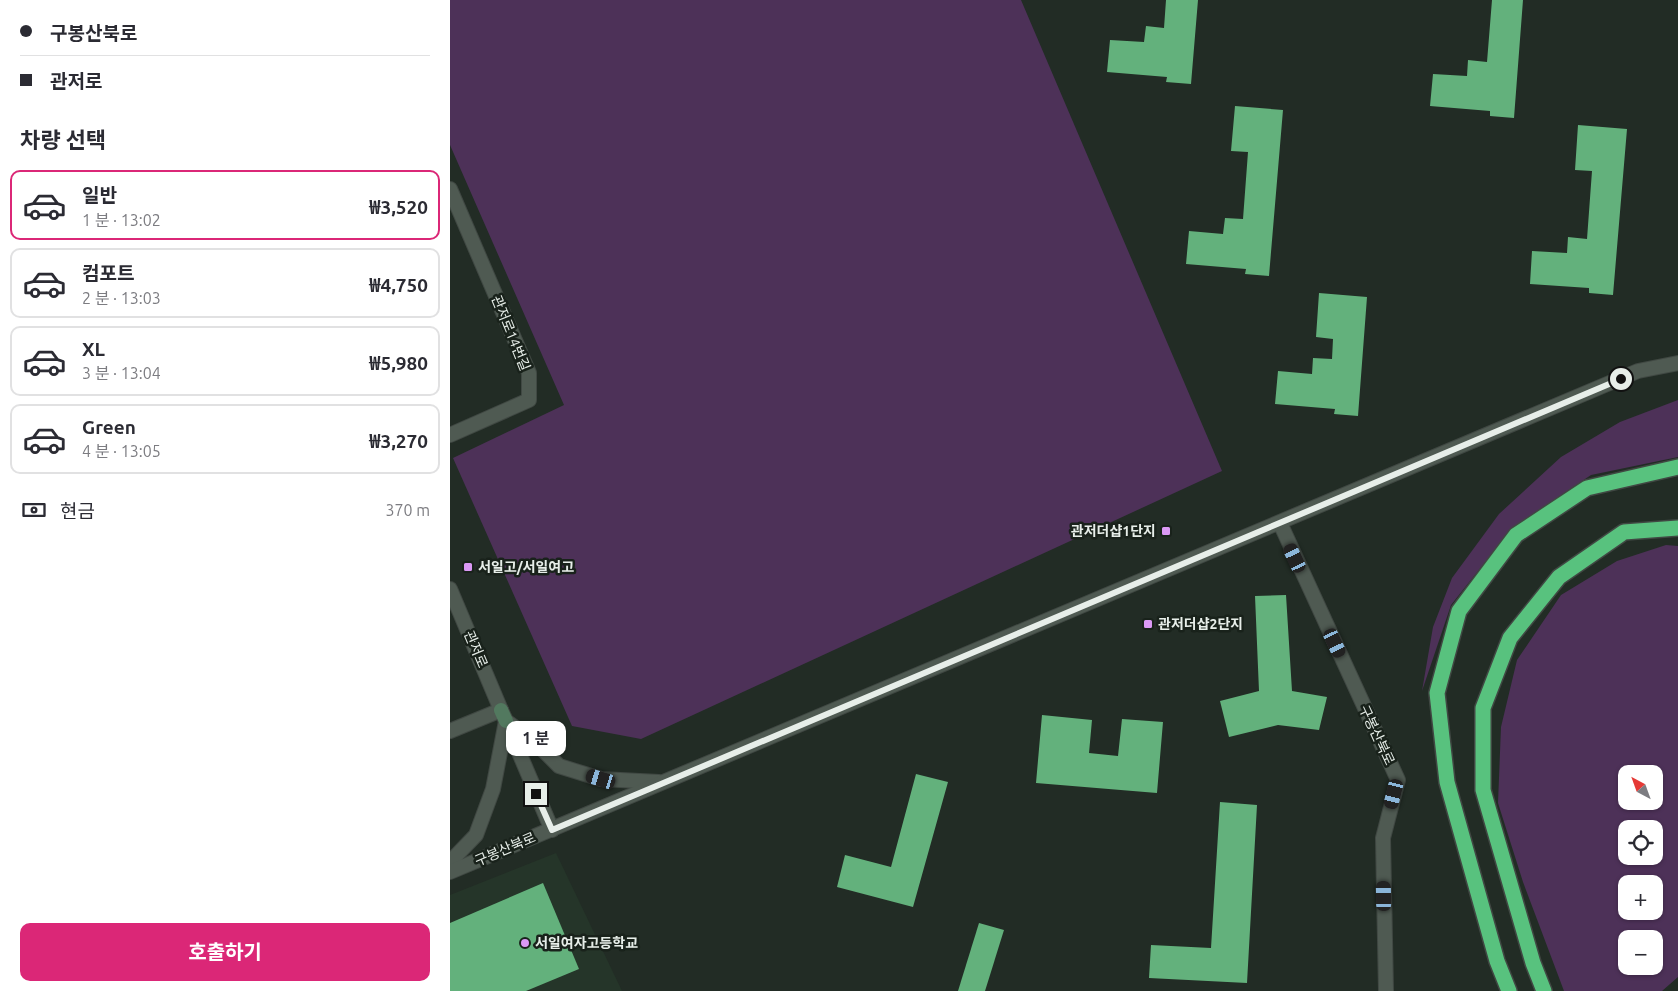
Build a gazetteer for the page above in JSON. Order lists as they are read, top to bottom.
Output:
{
  "streets": {
    "street": ["관저로14번길", "관저로", "구봉산북로"]
  },
  "crossings": [
    ["관저로", "구봉산북로"]
  ],
  "places": {
    "transit": ["관저더샵1단지", "서일고/서일여고", "관저더샵2단지"],
    "other": ["서일여자고등학교"]
  },
  "north": "top left",
  "page": {
    "banner": ["구봉산북로", "관저로"],
    "heading": "차량 선택",
    "list": [
      {
        "name": "일반",
        "note": "1 분 · 13:02",
        "value": "₩3,520"
      },
      {
        "name": "컴포트",
        "note": "2 분 · 13:03",
        "value": "₩4,750"
      },
      {
        "name": "XL",
        "note": "3 분 · 13:04",
        "value": "₩5,980"
      },
      {
        "name": "Green",
        "note": "4 분 · 13:05",
        "value": "₩3,270"
      }
    ],
    "pay": ["현금", "370 m"],
    "bubble": "1 분",
    "map_buttons": ["+", "−"],
    "buttons": "호출하기"
  }
}
